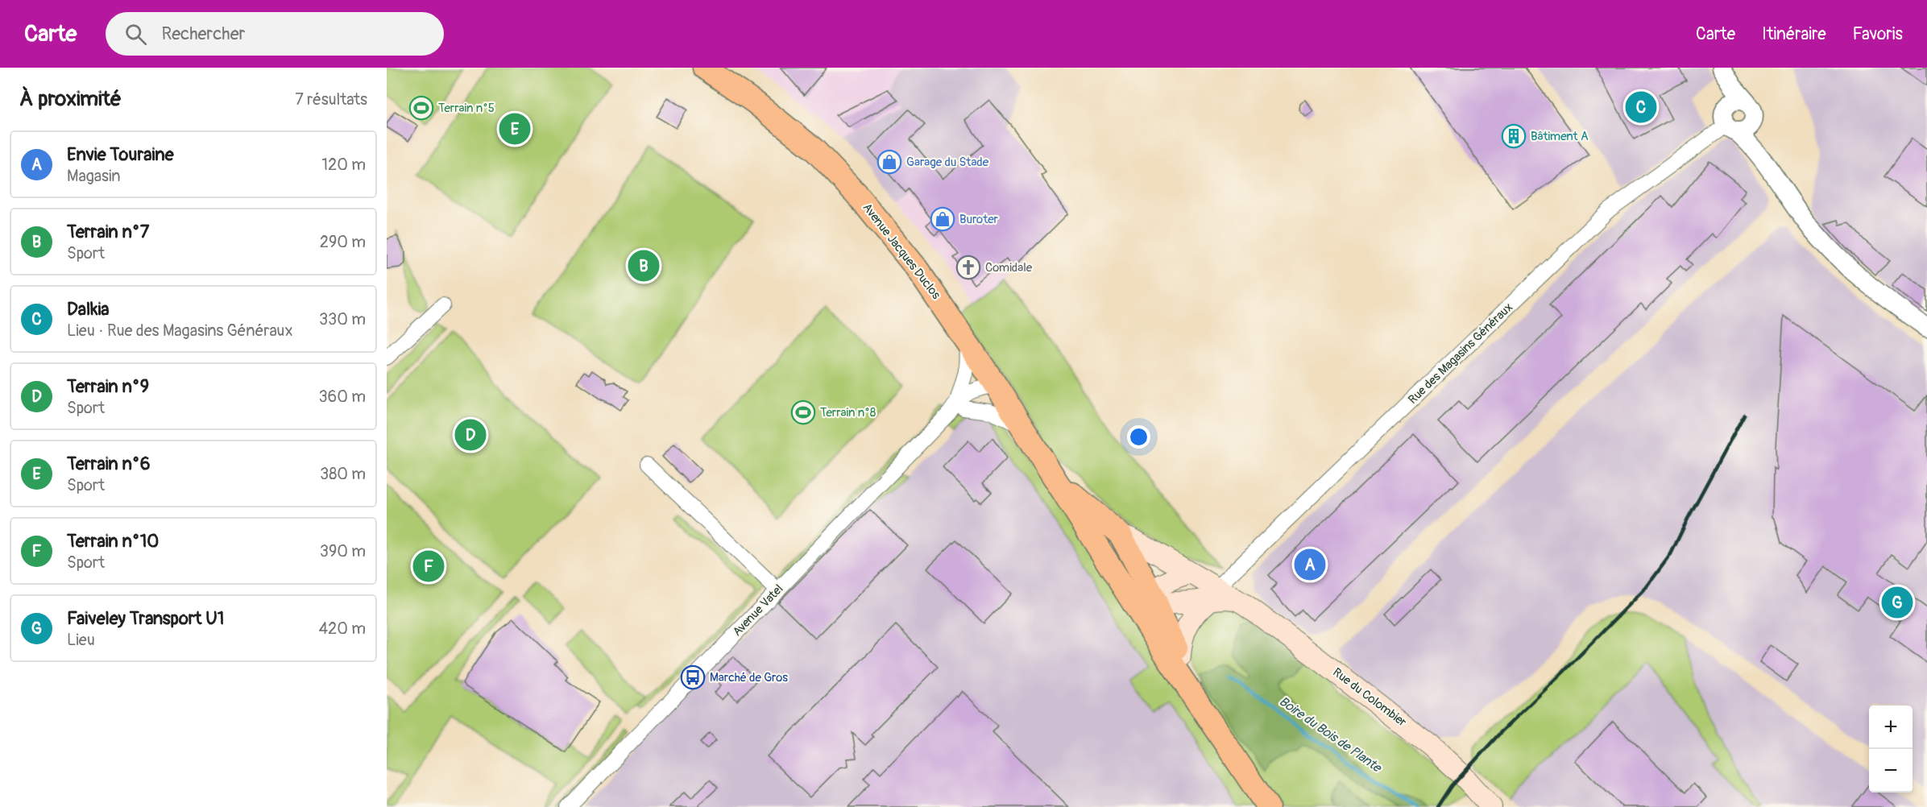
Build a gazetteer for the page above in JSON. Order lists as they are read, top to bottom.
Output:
{
  "streets": {
    "main road": ["Avenue Jacques Duclos", "Rue du Colombier"],
    "street": ["Rue des Magasins Généraux", "Avenue Vatel"]
  },
  "crossings": [
    ["Avenue Jacques Duclos", "Avenue Vatel"],
    ["Rue des Magasins Généraux", "Rue du Colombier"]
  ],
  "water": ["Boire du Bois de Plante"],
  "places": {
    "sports": ["Terrain n°5", "Terrain n°8"],
    "building": ["Bâtiment A"],
    "shop": ["Garage du Stade", "Buroter"],
    "church": ["Comidale"],
    "bus stop": ["Marché de Gros"]
  },
  "page": {
    "header": "Carte",
    "search": "Rechercher",
    "nav": ["Carte", "Itinéraire", "Favoris"],
    "heading": ["À proximité", "7 résultats"],
    "pins": [
      "C",
      "E",
      "B",
      "D",
      "A",
      "F",
      "G"
    ],
    "list": [
      {
        "mark": "A",
        "name": "Envie Touraine",
        "note": "Magasin",
        "value": "120 m"
      },
      {
        "mark": "B",
        "name": "Terrain n°7",
        "note": "Sport",
        "value": "290 m"
      },
      {
        "mark": "C",
        "name": "Dalkia",
        "note": "Lieu · Rue des Magasins Généraux",
        "value": "330 m"
      },
      {
        "mark": "D",
        "name": "Terrain n°9",
        "note": "Sport",
        "value": "360 m"
      },
      {
        "mark": "E",
        "name": "Terrain n°6",
        "note": "Sport",
        "value": "380 m"
      },
      {
        "mark": "F",
        "name": "Terrain n°10",
        "note": "Sport",
        "value": "390 m"
      },
      {
        "mark": "G",
        "name": "Faiveley Transport U1",
        "note": "Lieu",
        "value": "420 m"
      }
    ],
    "map_buttons": ["+", "−"]
  }
}
